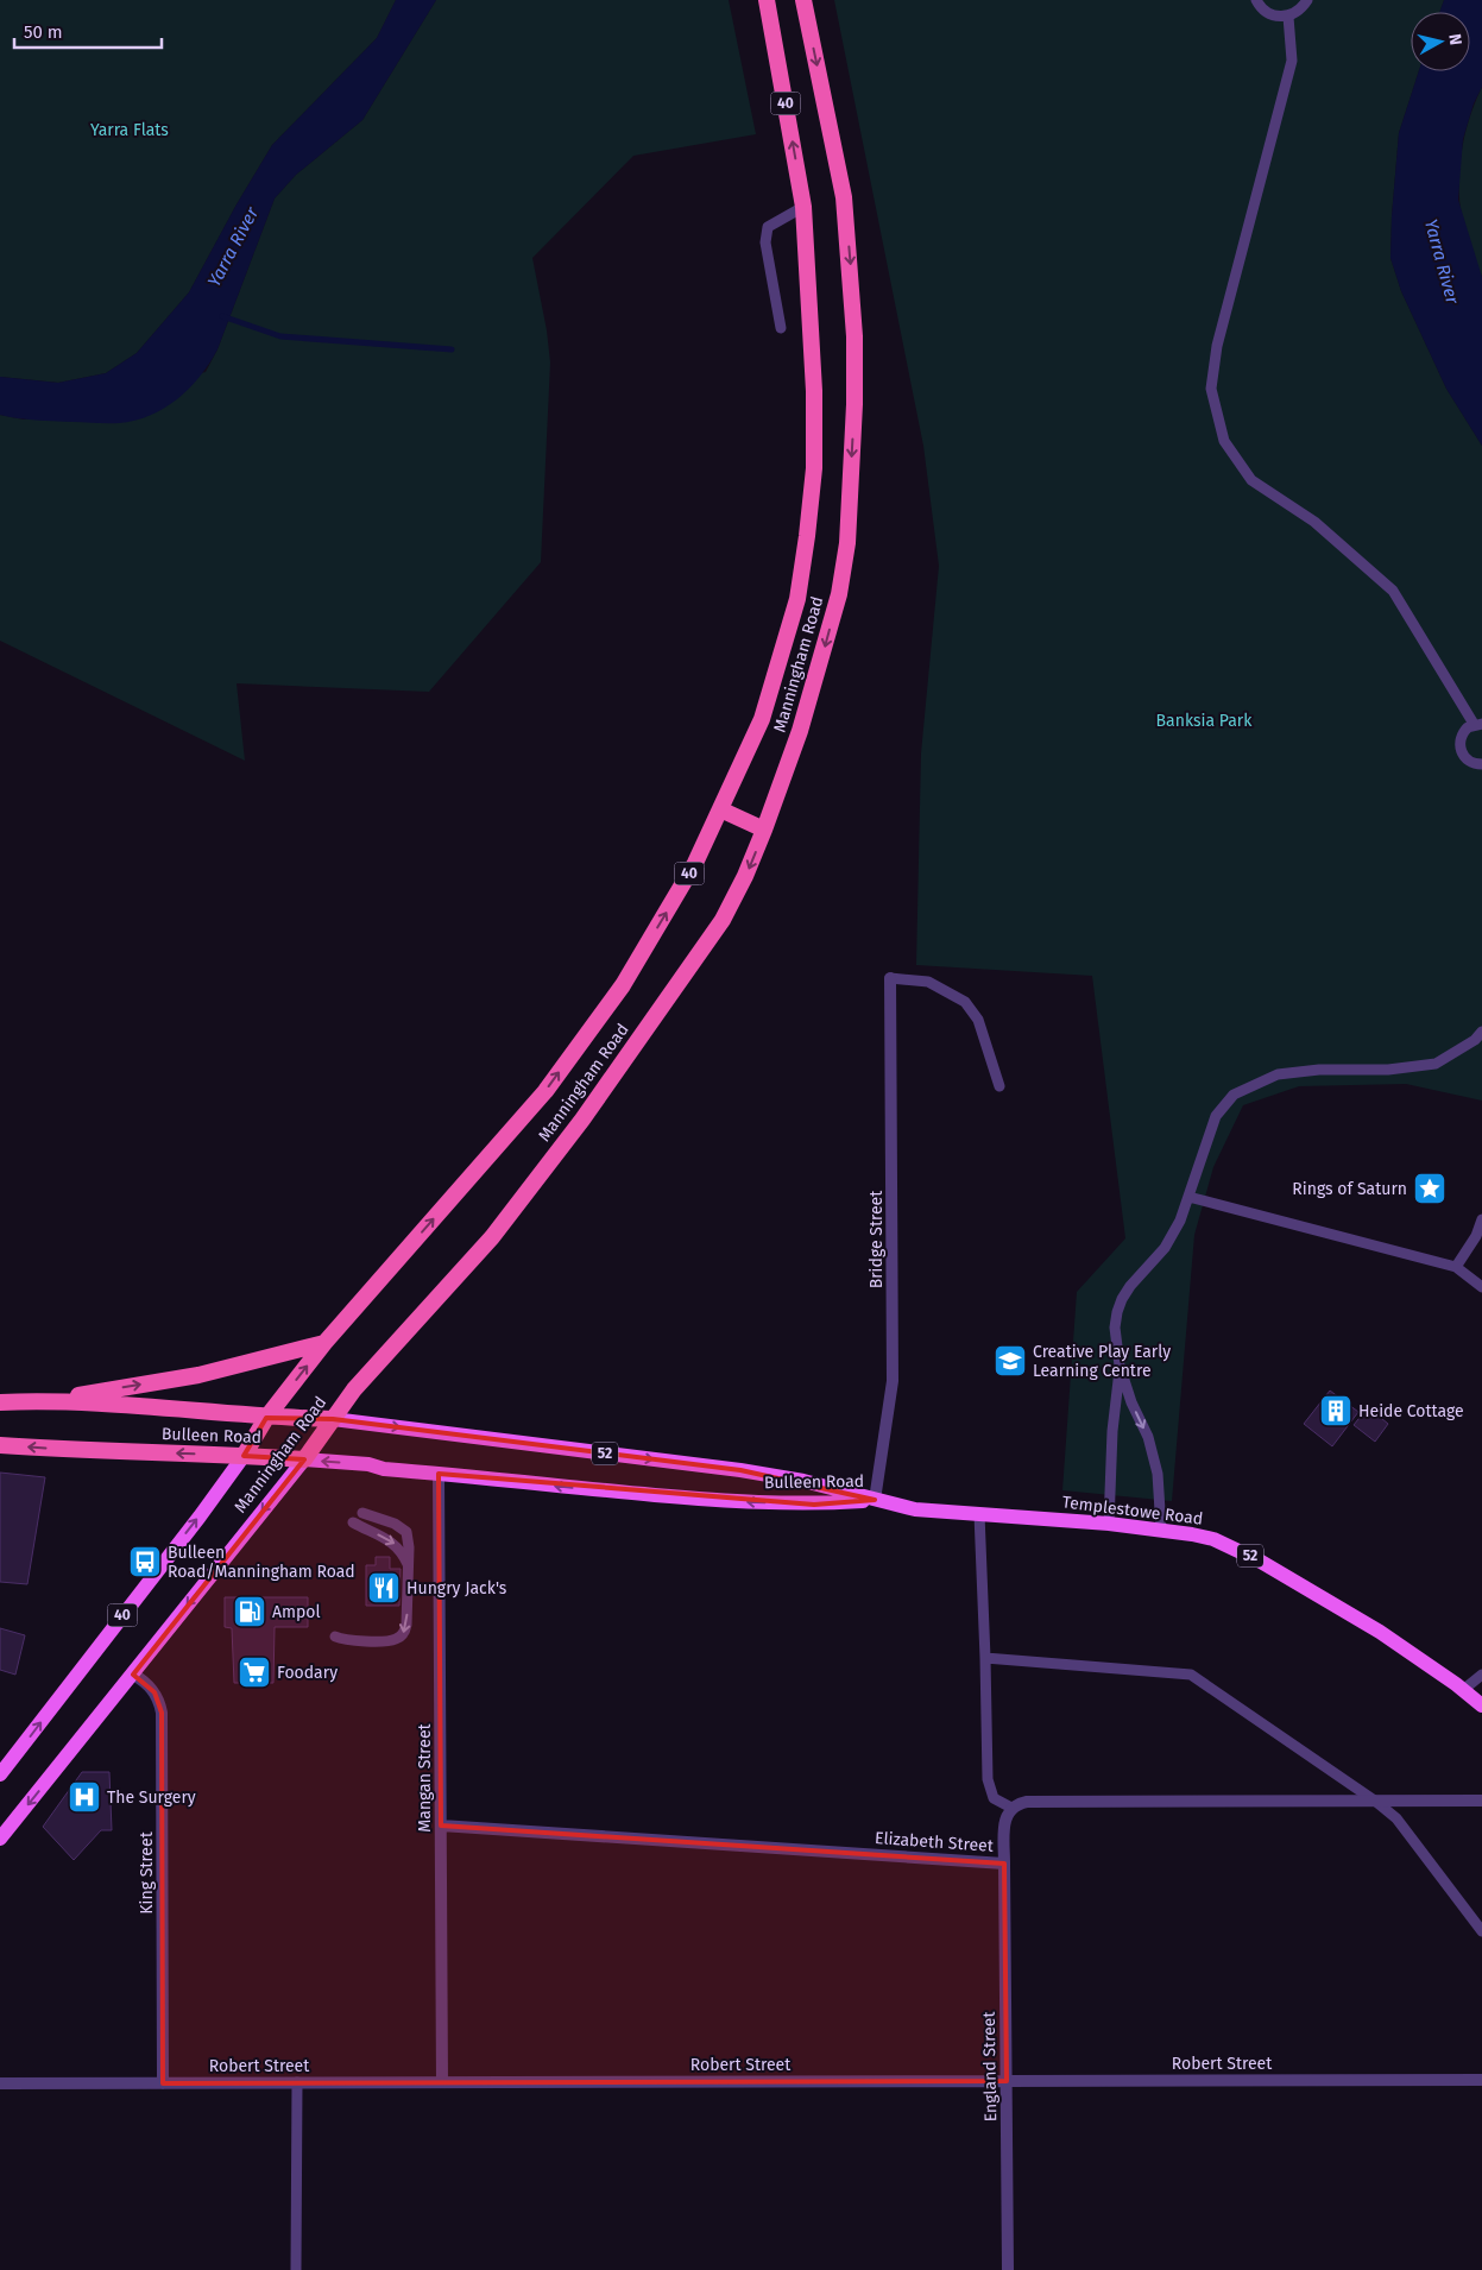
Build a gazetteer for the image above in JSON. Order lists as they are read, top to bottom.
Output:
{
  "streets": {
    "highway": [
      "40",
      "Manningham Road",
      "Bulleen Road",
      "52"
    ],
    "main road": ["Templestowe Road"],
    "street": [
      "Bridge Street",
      "Mangan Street",
      "Elizabeth Street",
      "King Street",
      "Robert Street",
      "England Street"
    ]
  },
  "crossings": [
    ["40", "Manningham Road"],
    ["Manningham Road", "Bulleen Road"],
    ["Manningham Road", "King Street"],
    ["Bridge Street", "Bulleen Road"],
    ["Bridge Street", "Templestowe Road"],
    ["Bulleen Road", "Templestowe Road"],
    ["Bulleen Road", "Mangan Street"],
    ["Mangan Street", "Elizabeth Street"],
    ["Mangan Street", "Robert Street"],
    ["Elizabeth Street", "England Street"],
    ["King Street", "Robert Street"],
    ["Robert Street", "England Street"]
  ],
  "water": ["Yarra River"],
  "parks": ["Yarra Flats", "Banksia Park"],
  "places": {
    "place": ["Rings of Saturn"],
    "school or university": ["Creative Play Early Learning Centre"],
    "building": ["Heide Cottage"],
    "bus stop": ["Bulleen Road/Manningham Road"],
    "restaurant": ["Hungry Jack's"],
    "fuel station": ["Ampol"],
    "supermarket": ["Foodary"],
    "hospital": ["The Surgery"]
  },
  "scale_bar": "50 m",
  "north": "right"
}
